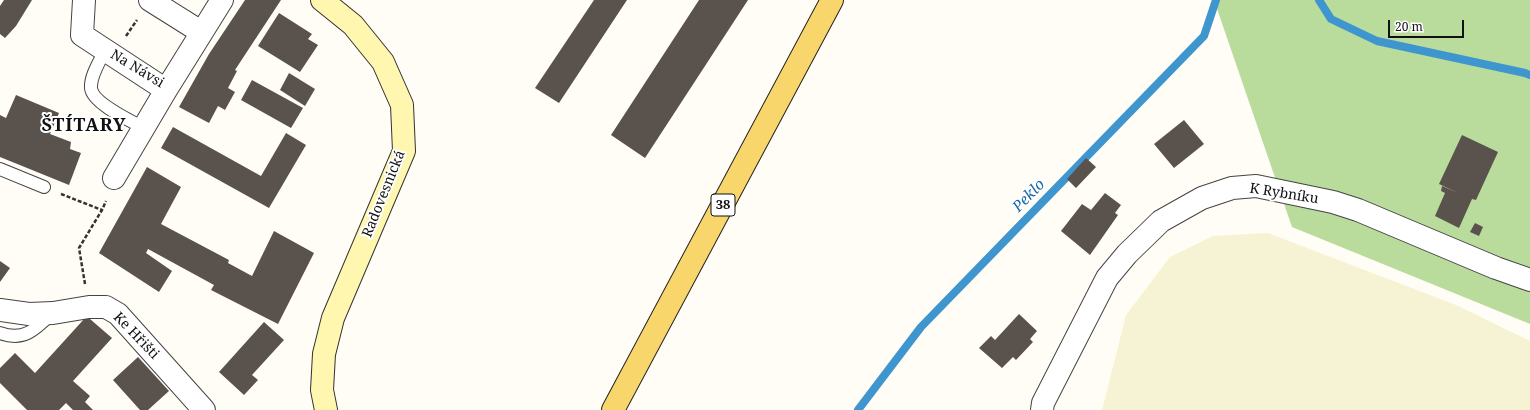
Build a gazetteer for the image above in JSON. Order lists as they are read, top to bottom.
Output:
{
  "streets": {
    "main road": ["38"],
    "street": [
      "Na Návsi",
      "Radovesnická",
      "K Rybníku",
      "Ke Hřišti"
    ]
  },
  "districts": ["ŠTÍTARY"],
  "water": ["Peklo"],
  "scale_bar": "20 m"
}
